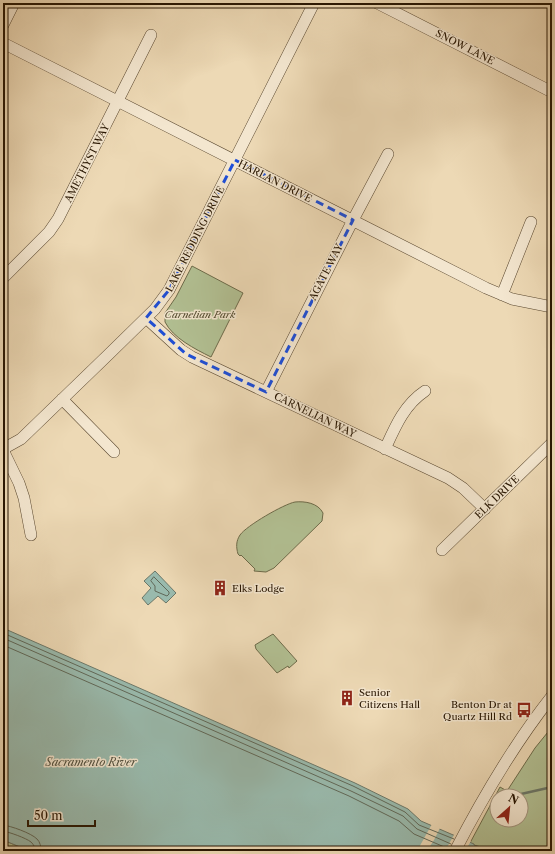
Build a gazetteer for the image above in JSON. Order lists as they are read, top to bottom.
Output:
{
  "streets": {
    "street": [
      "SNOW LANE",
      "AMETHYST WAY",
      "HARLAN DRIVE",
      "LAKE REDDING DRIVE",
      "AGATE WAY",
      "CARNELIAN WAY",
      "ELK DRIVE"
    ]
  },
  "crossings": [
    ["AMETHYST WAY", "HARLAN DRIVE"],
    ["HARLAN DRIVE", "LAKE REDDING DRIVE"],
    ["HARLAN DRIVE", "AGATE WAY"],
    ["LAKE REDDING DRIVE", "CARNELIAN WAY"],
    ["AGATE WAY", "CARNELIAN WAY"],
    ["CARNELIAN WAY", "ELK DRIVE"]
  ],
  "water": ["Sacramento River"],
  "parks": ["Carnelian Park"],
  "places": {
    "building": ["Elks Lodge", "Senior Citizens Hall"],
    "bus stop": ["Benton Dr at Quartz Hill Rd"]
  },
  "scale_bar": "50 m",
  "north": "top right"
}
